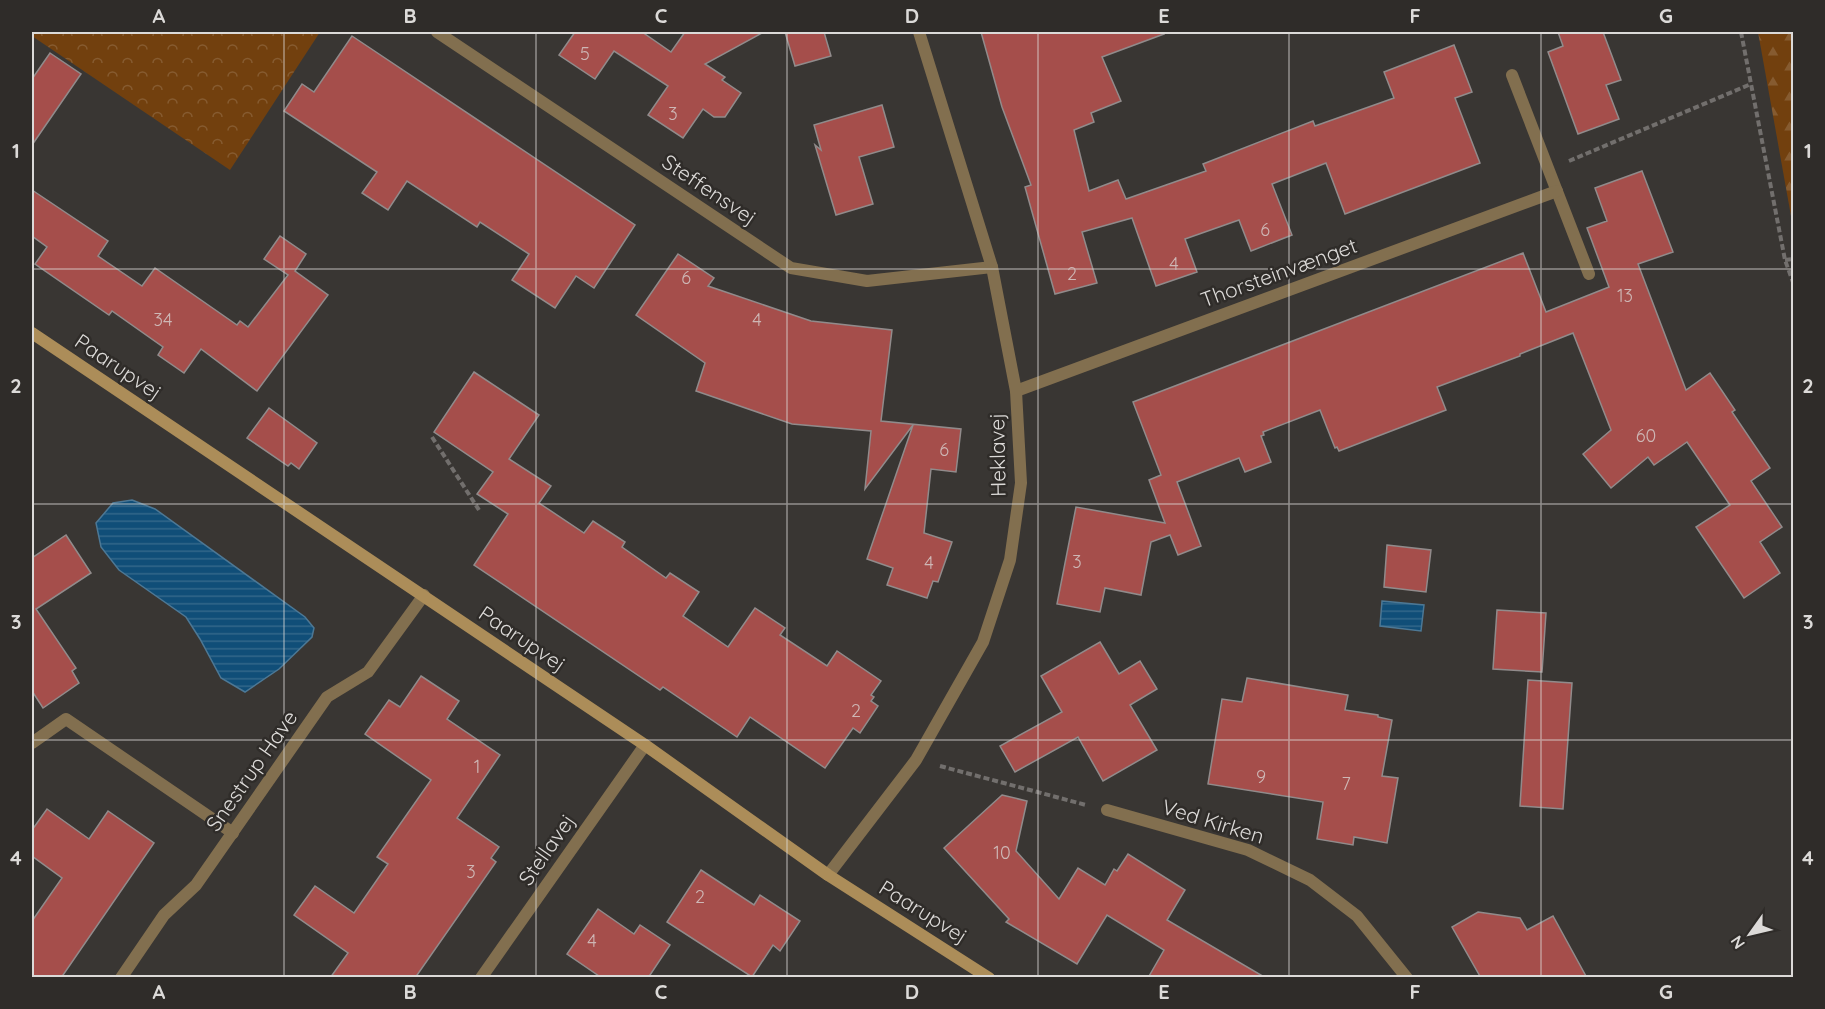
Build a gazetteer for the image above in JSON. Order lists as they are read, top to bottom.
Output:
{
  "streets": {
    "street": [
      "Steffensvej",
      "Thorsteinvænget",
      "Paarupvej",
      "Heklavej",
      "Snestrup Have",
      "Ved Kirken",
      "Stellavej"
    ]
  },
  "crossings": [
    ["Steffensvej", "Heklavej"],
    ["Thorsteinvænget", "Heklavej"],
    ["Paarupvej", "Heklavej"],
    ["Paarupvej", "Snestrup Have"],
    ["Paarupvej", "Stellavej"]
  ],
  "house_numbers": [
    "5",
    "3",
    "6",
    "4",
    "2",
    "6",
    "13",
    "34",
    "4",
    "60",
    "6",
    "3",
    "4",
    "2",
    "1",
    "9",
    "7",
    "10",
    "3",
    "2",
    "4"
  ],
  "north": "bottom left",
  "grid": {
    "columns": [
      "A",
      "B",
      "C",
      "D",
      "E",
      "F",
      "G"
    ],
    "rows": [
      "1",
      "2",
      "3",
      "4"
    ]
  }
}
